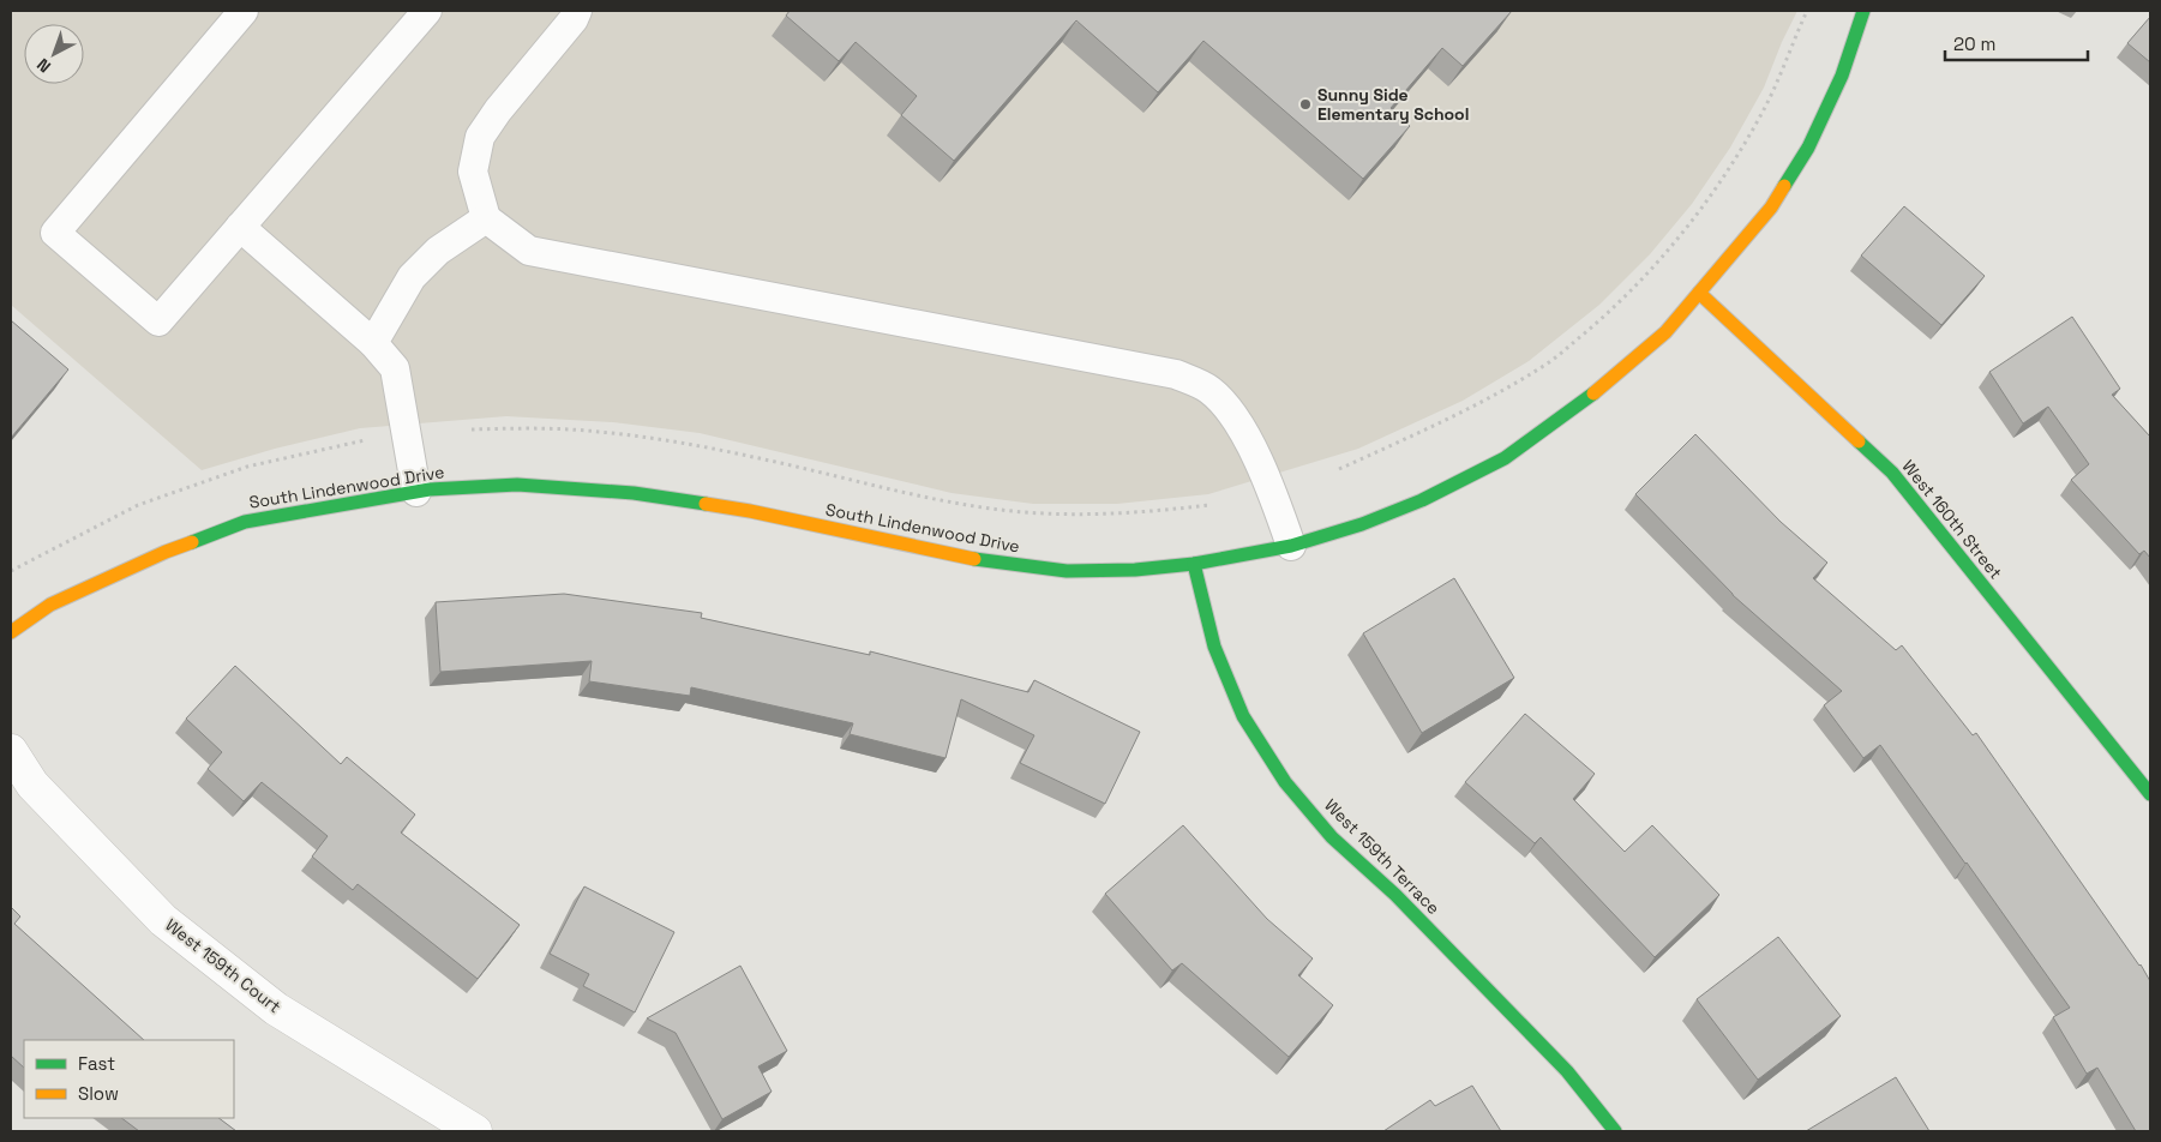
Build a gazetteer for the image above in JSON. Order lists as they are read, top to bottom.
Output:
{
  "streets": {
    "street": [
      "South Lindenwood Drive",
      "West 160th Street",
      "West 159th Terrace",
      "West 159th Court"
    ]
  },
  "crossings": [
    ["South Lindenwood Drive", "West 160th Street"],
    ["South Lindenwood Drive", "West 159th Terrace"]
  ],
  "places": ["Sunny Side Elementary School"],
  "legend": ["Fast", "Slow"],
  "scale_bar": "20 m",
  "north": "bottom left"
}
